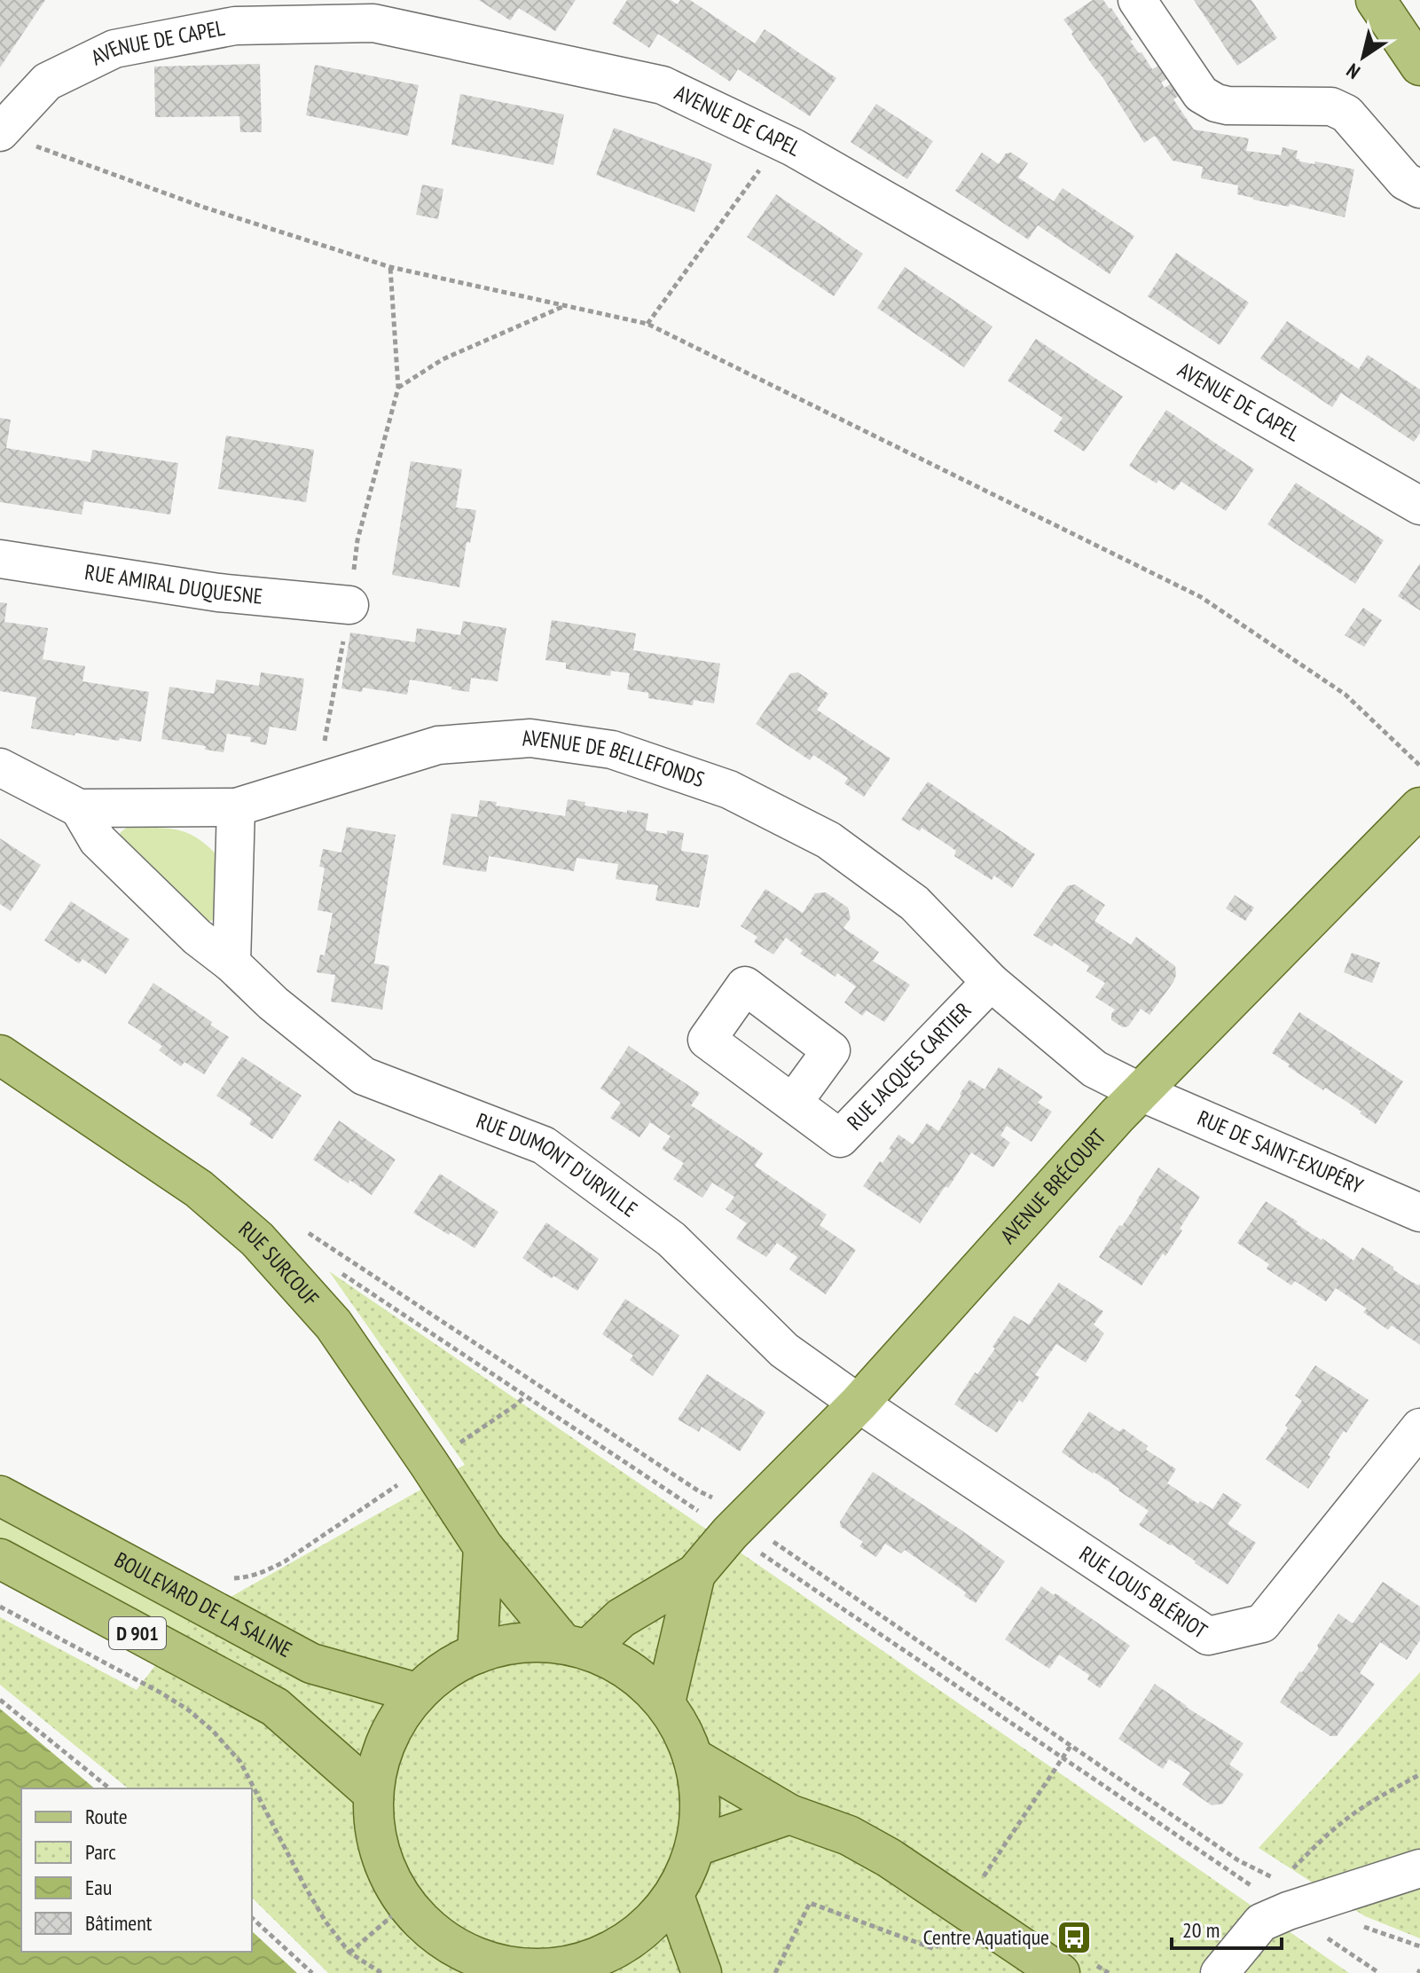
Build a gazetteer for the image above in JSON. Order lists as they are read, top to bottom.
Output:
{
  "streets": {
    "main road": [
      "AVENUE BRÉCOURT",
      "RUE SURCOUF",
      "BOULEVARD DE LA SALINE",
      "D 901"
    ],
    "street": [
      "AVENUE DE CAPEL",
      "RUE AMIRAL DUQUESNE",
      "AVENUE DE BELLEFONDS",
      "RUE JACQUES CARTIER",
      "RUE DE SAINT-EXUPÉRY",
      "RUE DUMONT D'URVILLE",
      "RUE LOUIS BLÉRIOT"
    ]
  },
  "crossings": [
    ["AVENUE DE BELLEFONDS", "RUE JACQUES CARTIER"],
    ["AVENUE DE BELLEFONDS", "RUE DE SAINT-EXUPÉRY"],
    ["AVENUE DE BELLEFONDS", "RUE DUMONT D'URVILLE"],
    ["AVENUE DE BELLEFONDS", "AVENUE BRÉCOURT"],
    ["RUE DE SAINT-EXUPÉRY", "AVENUE BRÉCOURT"],
    ["RUE DUMONT D'URVILLE", "AVENUE BRÉCOURT"],
    ["RUE DUMONT D'URVILLE", "RUE LOUIS BLÉRIOT"],
    ["AVENUE BRÉCOURT", "RUE SURCOUF"],
    ["AVENUE BRÉCOURT", "RUE LOUIS BLÉRIOT"]
  ],
  "places": {
    "bus stop": ["Centre Aquatique"]
  },
  "legend": [
    "Route",
    "Parc",
    "Eau",
    "Bâtiment"
  ],
  "scale_bar": "20 m",
  "north": "bottom left"
}
